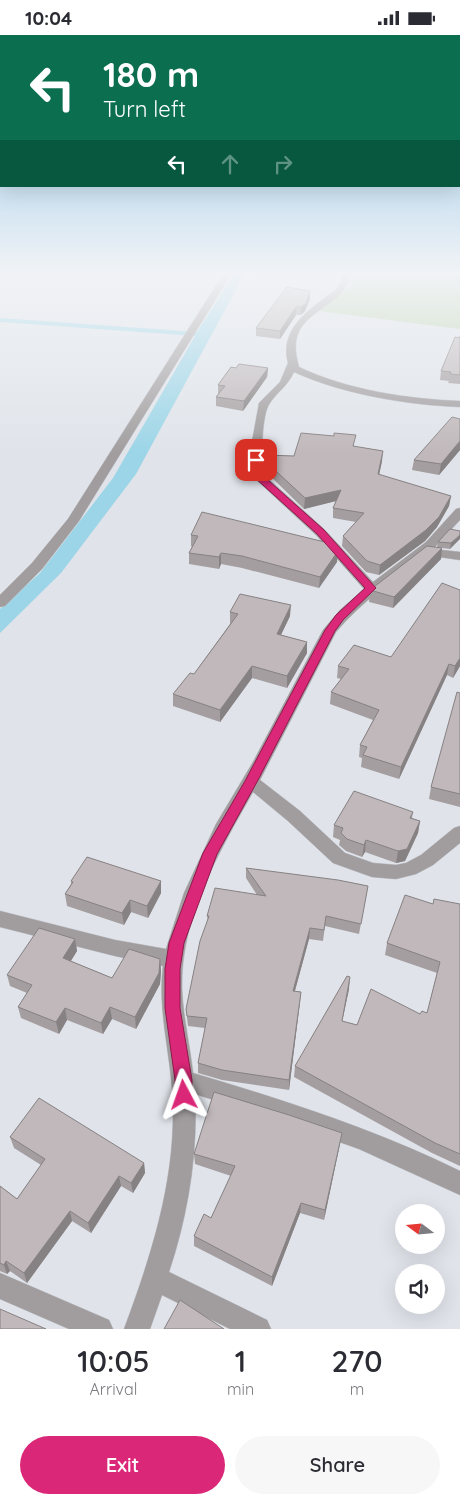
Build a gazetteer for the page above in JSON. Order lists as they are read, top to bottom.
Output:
{
  "north": "left",
  "page": {
    "status": "10:04",
    "turn": ["180 m", "Turn left"],
    "eta": [
      "10:05",
      "Arrival",
      "1",
      "min",
      "270",
      "m"
    ],
    "buttons": ["Exit", "Share"]
  }
}
